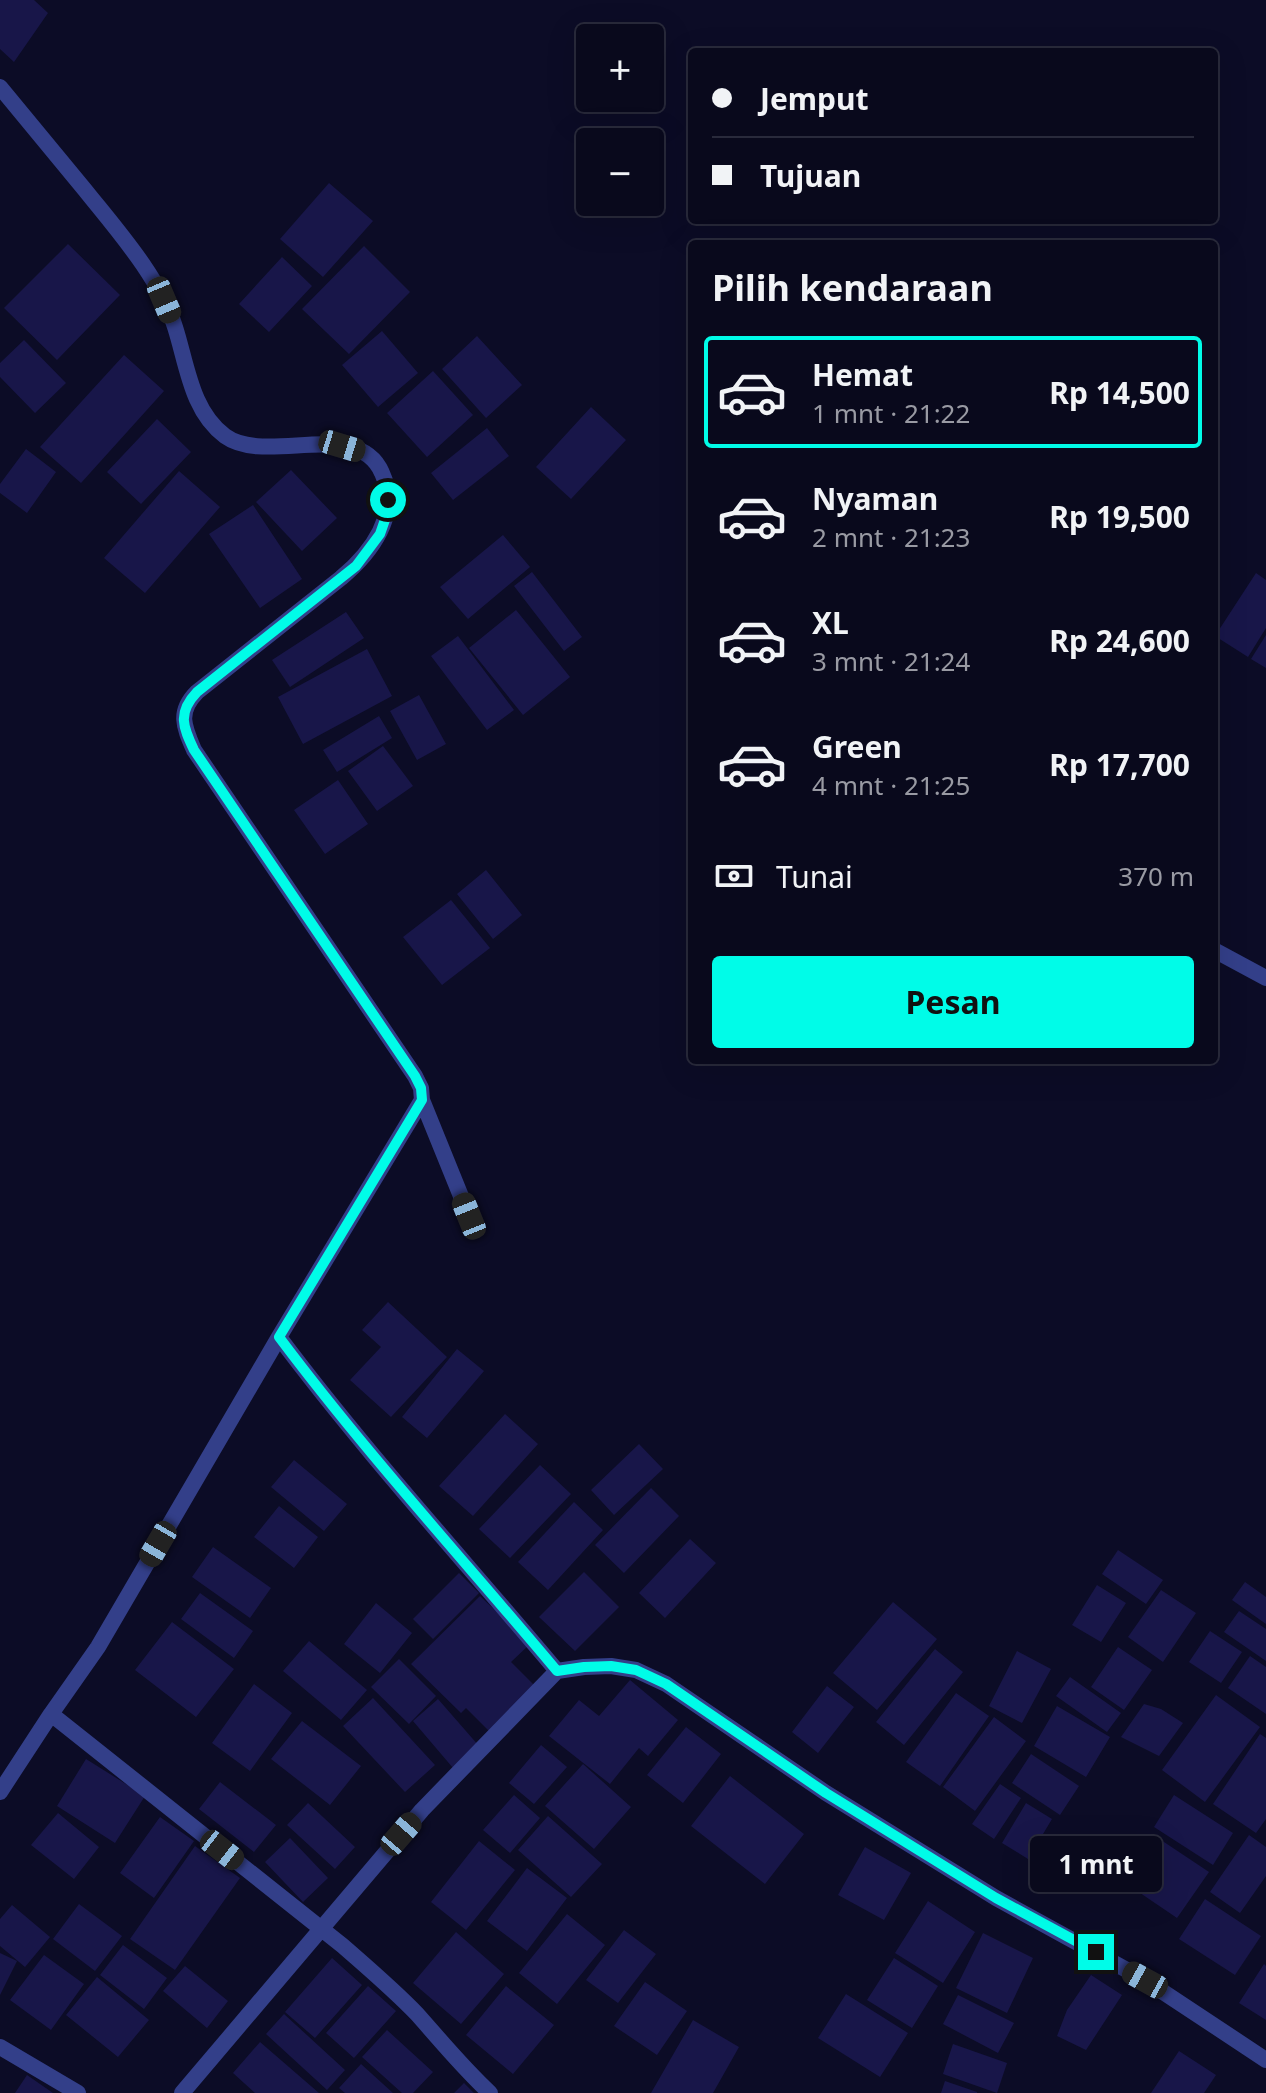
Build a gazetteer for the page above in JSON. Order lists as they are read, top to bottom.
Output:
{
  "page": {
    "map_buttons": ["+", "−"],
    "banner": ["Jemput", "Tujuan"],
    "heading": "Pilih kendaraan",
    "list": [
      {
        "name": "Hemat",
        "note": "1 mnt · 21:22",
        "value": "Rp 14,500"
      },
      {
        "name": "Nyaman",
        "note": "2 mnt · 21:23",
        "value": "Rp 19,500"
      },
      {
        "name": "XL",
        "note": "3 mnt · 21:24",
        "value": "Rp 24,600"
      },
      {
        "name": "Green",
        "note": "4 mnt · 21:25",
        "value": "Rp 17,700"
      }
    ],
    "pay": ["Tunai", "370 m"],
    "buttons": "Pesan",
    "bubble": "1 mnt"
  }
}
